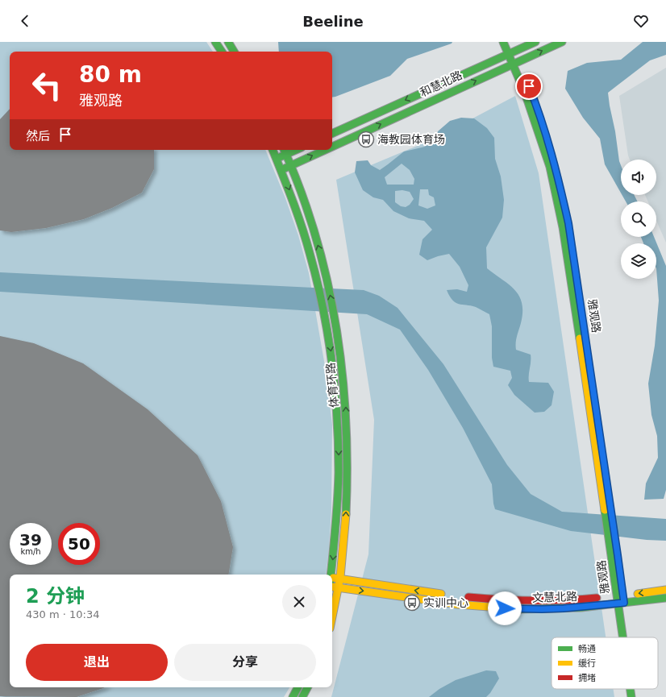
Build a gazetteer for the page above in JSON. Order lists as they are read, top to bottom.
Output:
{
  "streets": {
    "main road": [
      "和慧北路",
      "雅观路",
      "体育环路",
      "文慧北路"
    ]
  },
  "crossings": [
    ["和慧北路", "雅观路"],
    ["和慧北路", "体育环路"],
    ["雅观路", "文慧北路"],
    ["体育环路", "文慧北路"]
  ],
  "places": {
    "bus stop": ["海教园体育场", "实训中心"]
  },
  "legend": ["畅通", "缓行", "拥堵"],
  "page": {
    "header": "Beeline",
    "turn": ["80 m", "雅观路"],
    "then": "然后",
    "speed": "39 km/h",
    "limit": "50",
    "heading": ["2 分钟", "430 m · 10:34"],
    "buttons": ["退出", "分享"]
  }
}
